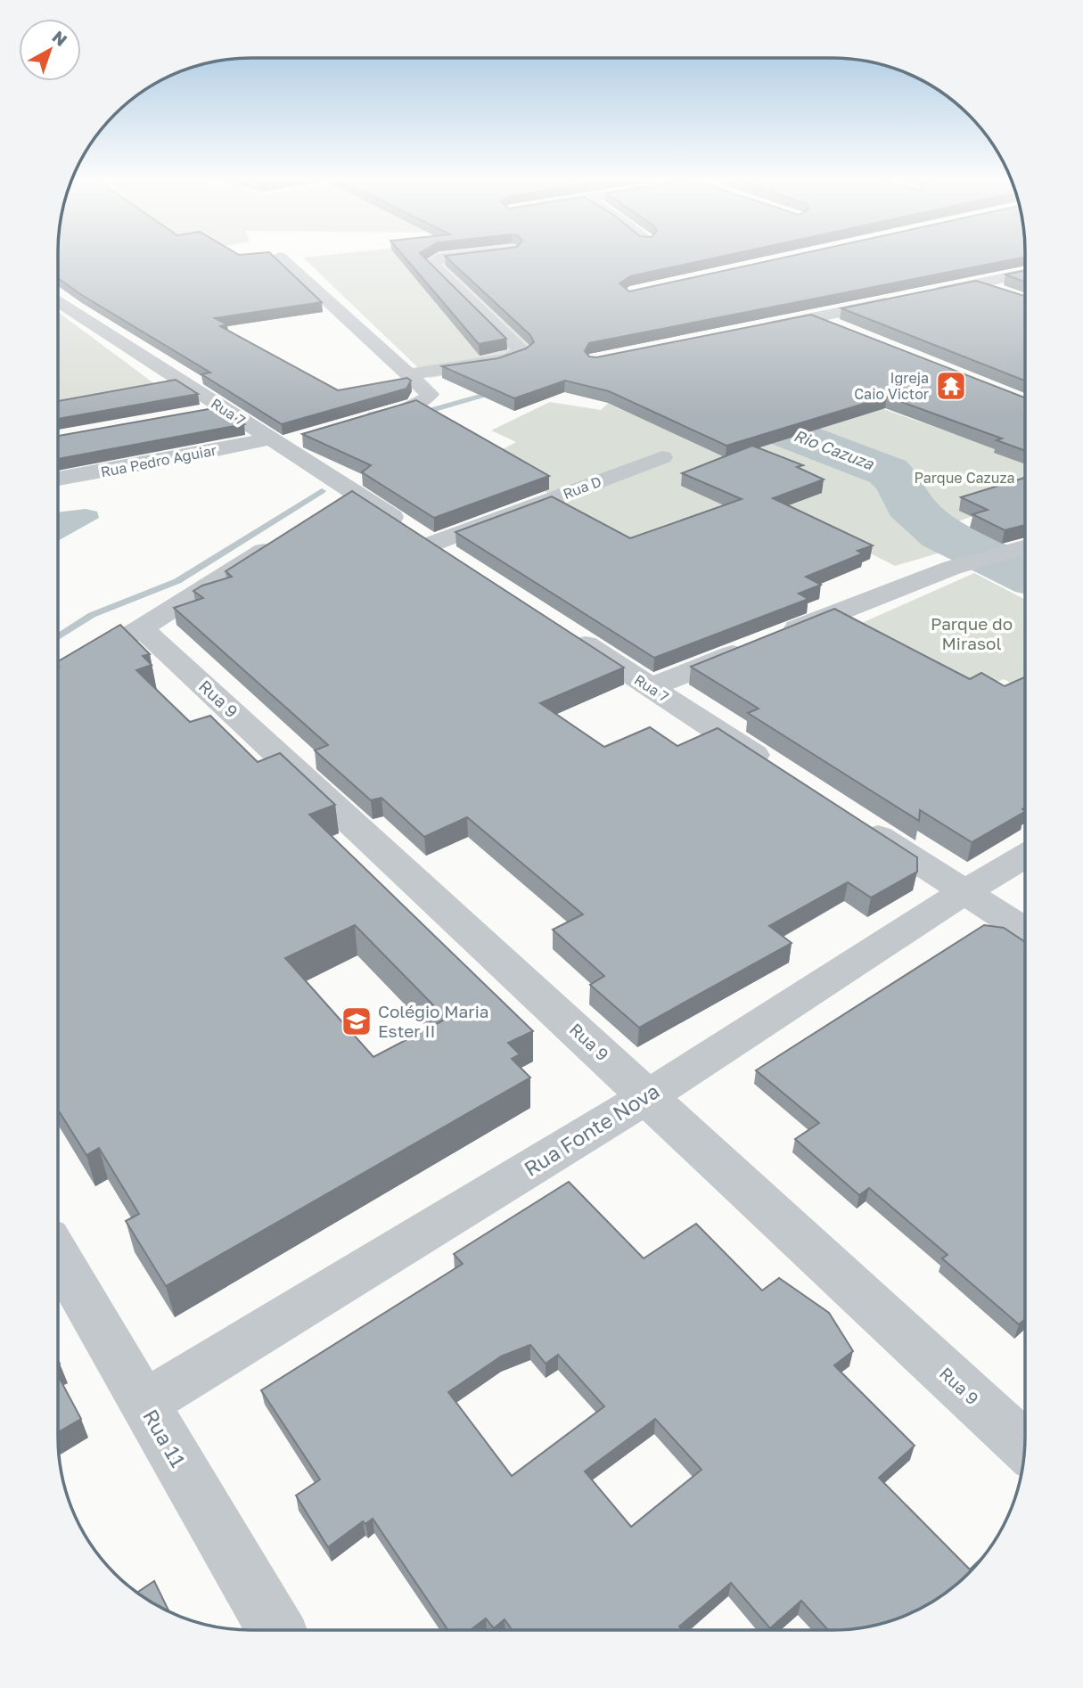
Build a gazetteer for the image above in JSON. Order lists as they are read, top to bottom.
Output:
{
  "streets": {
    "street": [
      "Rua 7",
      "Rua Pedro Aguiar",
      "Rua D",
      "Rua 9",
      "Rua Fonte Nova",
      "Rua 11"
    ]
  },
  "crossings": [
    ["Rua 7", "Rua Pedro Aguiar"],
    ["Rua 7", "Rua D"],
    ["Rua 9", "Rua Fonte Nova"],
    ["Rua Fonte Nova", "Rua 11"]
  ],
  "water": ["Rio Cazuza"],
  "parks": ["Parque Cazuza", "Parque do Mirasol"],
  "places": {
    "temple": ["Igreja Caio Victor"],
    "school or university": ["Colégio Maria Ester II"]
  },
  "north": "top right"
}
